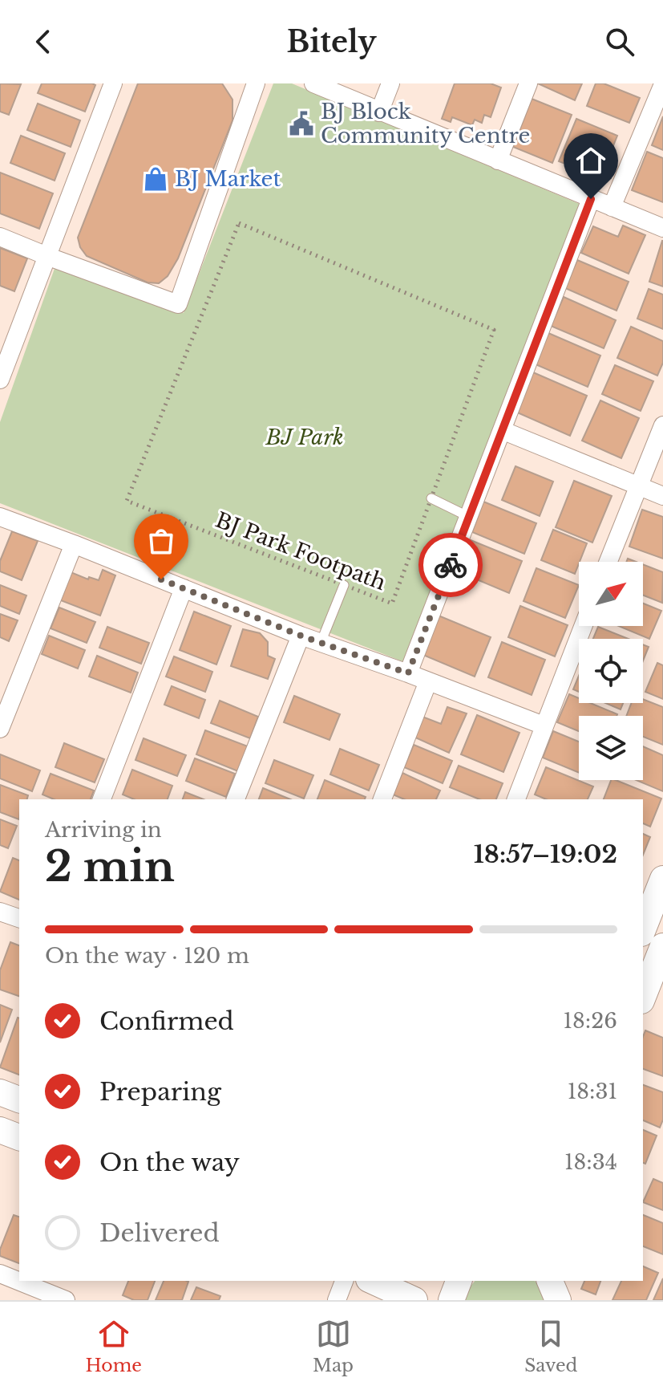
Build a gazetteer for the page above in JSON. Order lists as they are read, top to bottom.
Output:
{
  "streets": {
    "path": ["BJ Park Footpath"]
  },
  "parks": ["BJ Park"],
  "places": {
    "public building": ["BJ Block Community Centre"],
    "shop": ["BJ Market"]
  },
  "north": "top right",
  "page": {
    "header": "Bitely",
    "heading": ["2 min", "Arriving in", "18:57–19:02"],
    "bar": "On the way · 120 m",
    "list": [
      ["Confirmed", "18:26"],
      ["Preparing", "18:31"],
      ["On the way", "18:34"],
      "Delivered"
    ],
    "tabs": ["Home", "Map", "Saved"]
  }
}
